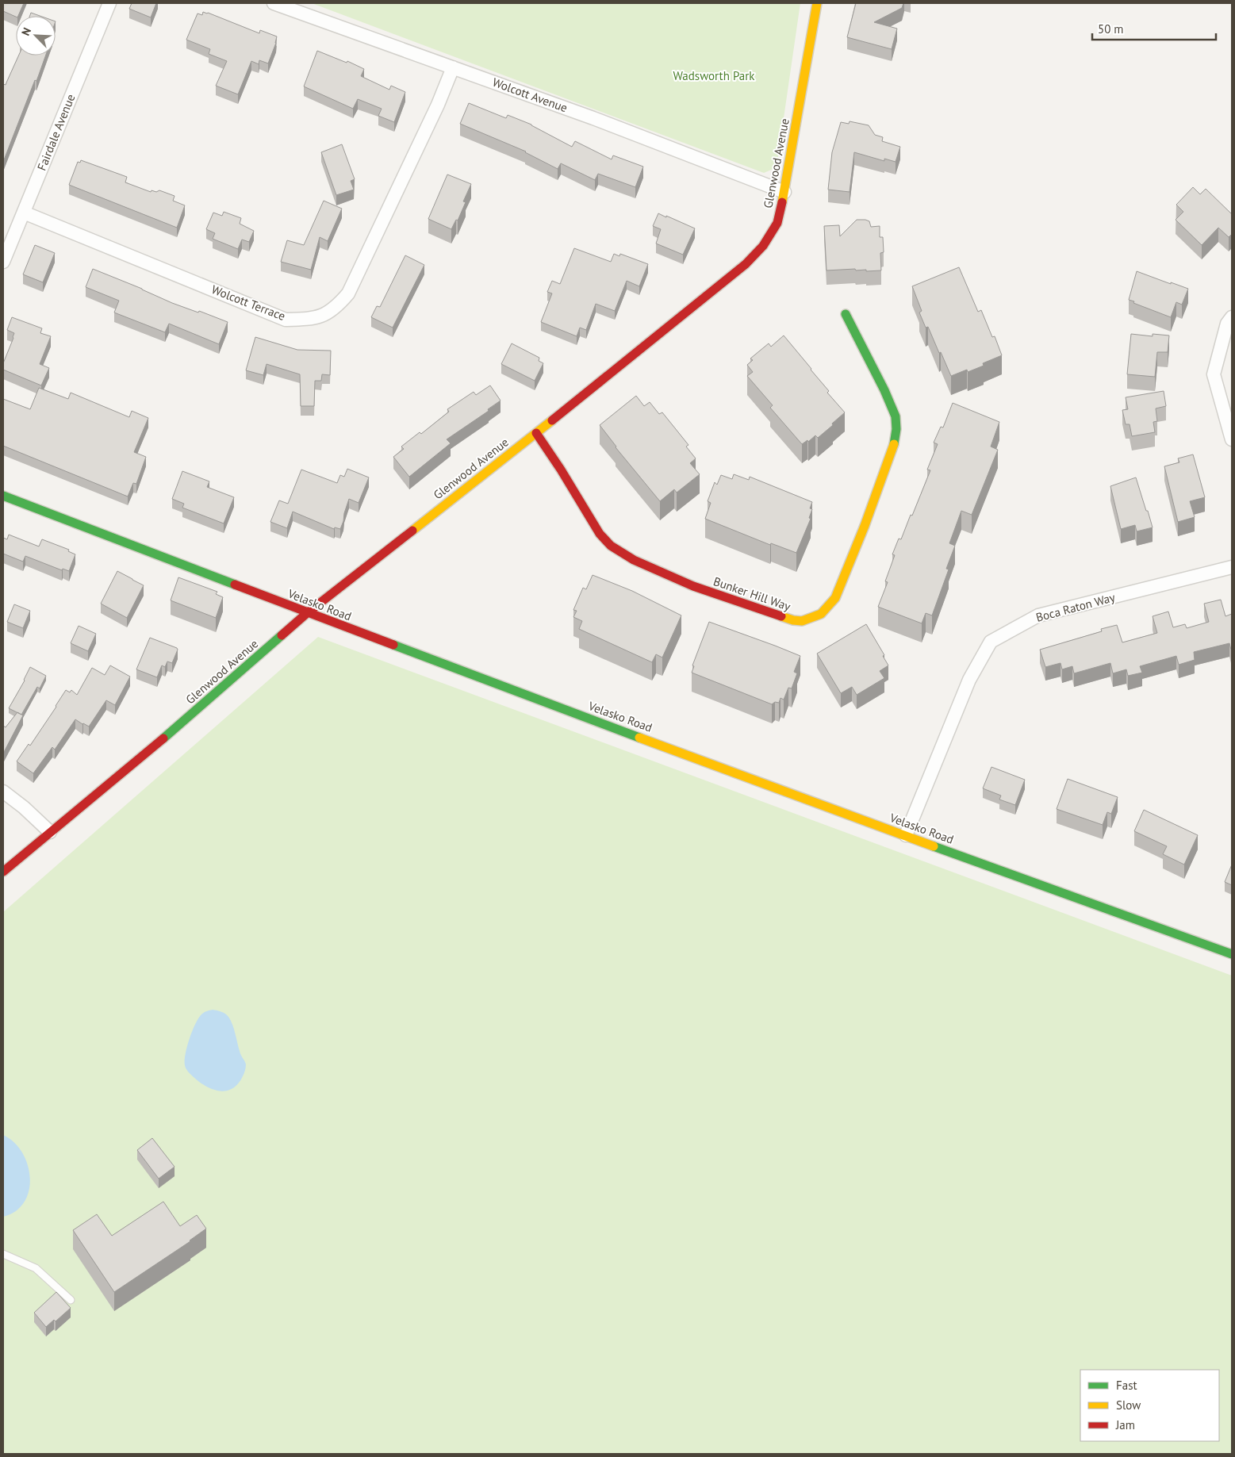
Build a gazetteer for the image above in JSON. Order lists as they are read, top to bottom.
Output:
{
  "streets": {
    "street": [
      "Wolcott Avenue",
      "Fairdale Avenue",
      "Glenwood Avenue",
      "Wolcott Terrace",
      "Bunker Hill Way",
      "Velasko Road",
      "Boca Raton Way"
    ]
  },
  "crossings": [
    ["Wolcott Avenue", "Glenwood Avenue"],
    ["Wolcott Avenue", "Wolcott Terrace"],
    ["Fairdale Avenue", "Wolcott Terrace"],
    ["Glenwood Avenue", "Bunker Hill Way"],
    ["Glenwood Avenue", "Velasko Road"],
    ["Velasko Road", "Boca Raton Way"]
  ],
  "parks": ["Wadsworth Park"],
  "legend": ["Fast", "Slow", "Jam"],
  "scale_bar": "50 m",
  "north": "top left"
}
